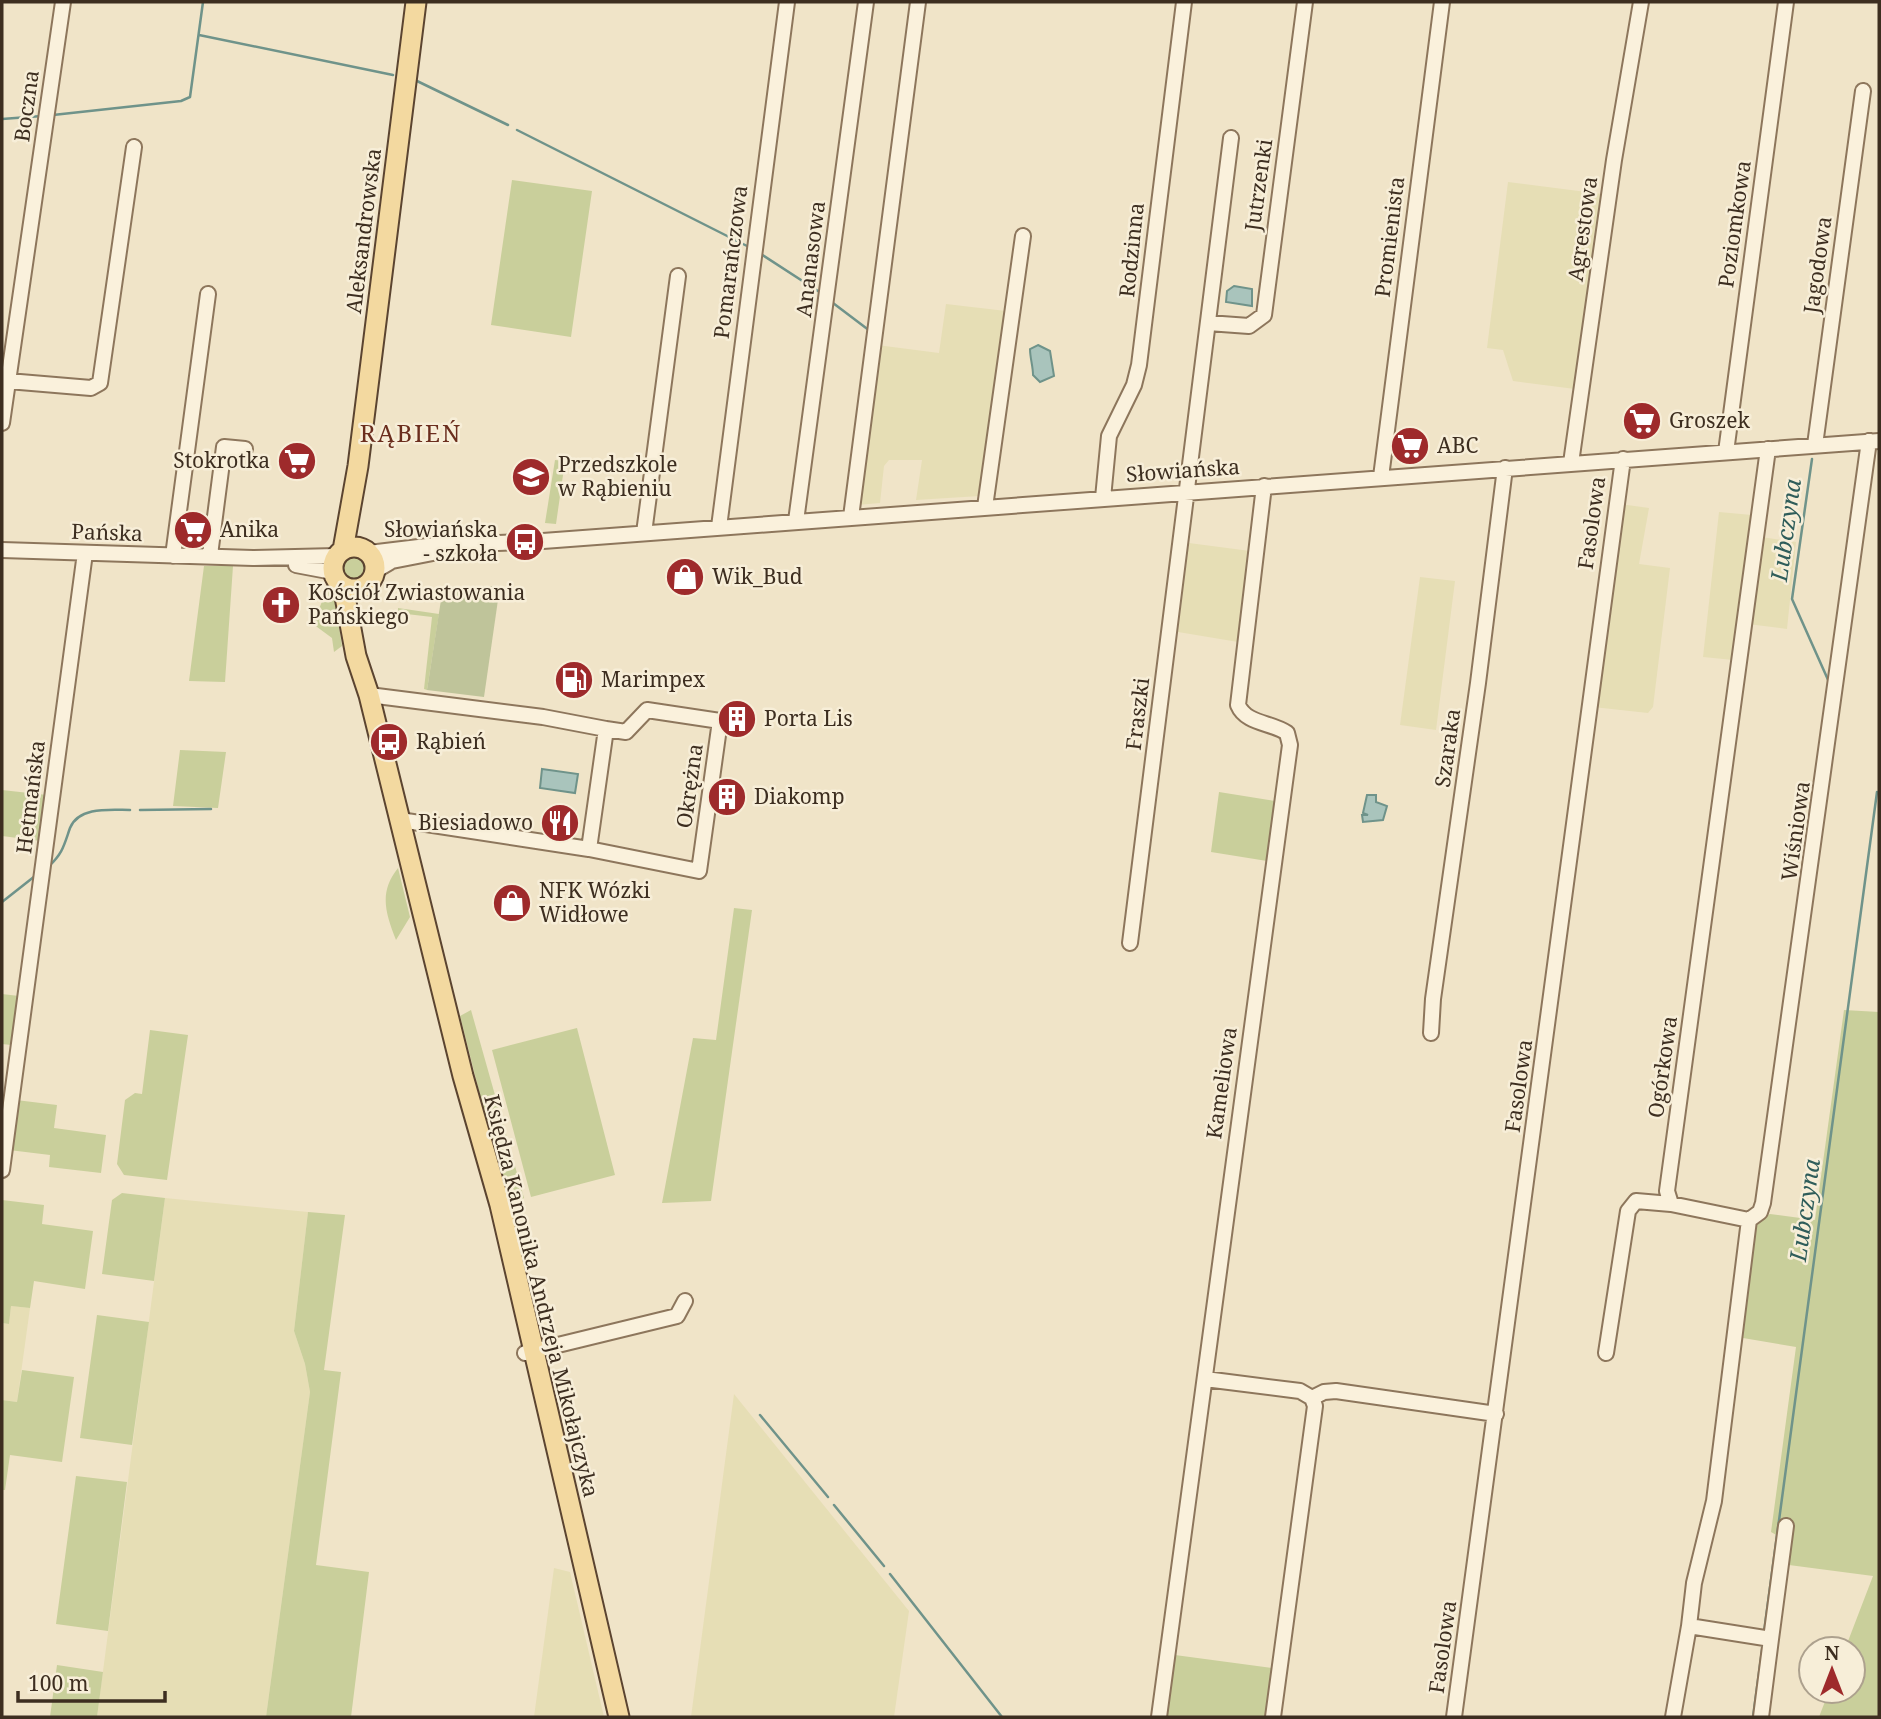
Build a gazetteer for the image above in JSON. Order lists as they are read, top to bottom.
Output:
{
  "streets": {
    "main road": ["Aleksandrowska", "Księdza Kanonika Andrzeja Mikołajczyka"],
    "street": [
      "Boczna",
      "Jutrzenki",
      "Poziomkowa",
      "Agrestowa",
      "Promienista",
      "Rodzinna",
      "Ananasowa",
      "Pomarańczowa",
      "Jagodowa",
      "Słowiańska",
      "Fasolowa",
      "Pańska",
      "Fraszki",
      "Szaraka",
      "Okrężna",
      "Hetmańska",
      "Wiśniowa",
      "Ogórkowa",
      "Kameliowa"
    ]
  },
  "crossings": [
    ["Jutrzenki", "Słowiańska"],
    ["Jutrzenki", "Fraszki"],
    ["Poziomkowa", "Słowiańska"],
    ["Agrestowa", "Słowiańska"],
    ["Aleksandrowska", "Słowiańska"],
    ["Aleksandrowska", "Pańska"],
    ["Aleksandrowska", "Księdza Kanonika Andrzeja Mikołajczyka"],
    ["Promienista", "Słowiańska"],
    ["Rodzinna", "Słowiańska"],
    ["Ananasowa", "Słowiańska"],
    ["Pomarańczowa", "Słowiańska"],
    ["Jagodowa", "Słowiańska"],
    ["Słowiańska", "Fasolowa"],
    ["Słowiańska", "Fraszki"],
    ["Słowiańska", "Szaraka"],
    ["Słowiańska", "Wiśniowa"],
    ["Słowiańska", "Ogórkowa"],
    ["Słowiańska", "Kameliowa"],
    ["Pańska", "Hetmańska"],
    ["Pańska", "Księdza Kanonika Andrzeja Mikołajczyka"],
    ["Okrężna", "Księdza Kanonika Andrzeja Mikołajczyka"]
  ],
  "districts": ["RĄBIEŃ"],
  "water": ["Lubczyna"],
  "places": {
    "supermarket": [
      "Groszek",
      "ABC",
      "Stokrotka",
      "Anika"
    ],
    "school or university": ["Przedszkole w Rąbieniu"],
    "bus stop": ["Słowiańska - szkoła", "Rąbień"],
    "shop": ["Wik_Bud", "NFK Wózki Widłowe"],
    "church": ["Kościół Zwiastowania Pańskiego"],
    "fuel station": ["Marimpex"],
    "building": ["Porta Lis", "Diakomp"],
    "restaurant": ["Biesiadowo"]
  },
  "scale_bar": "100 m",
  "north": "top"
}
